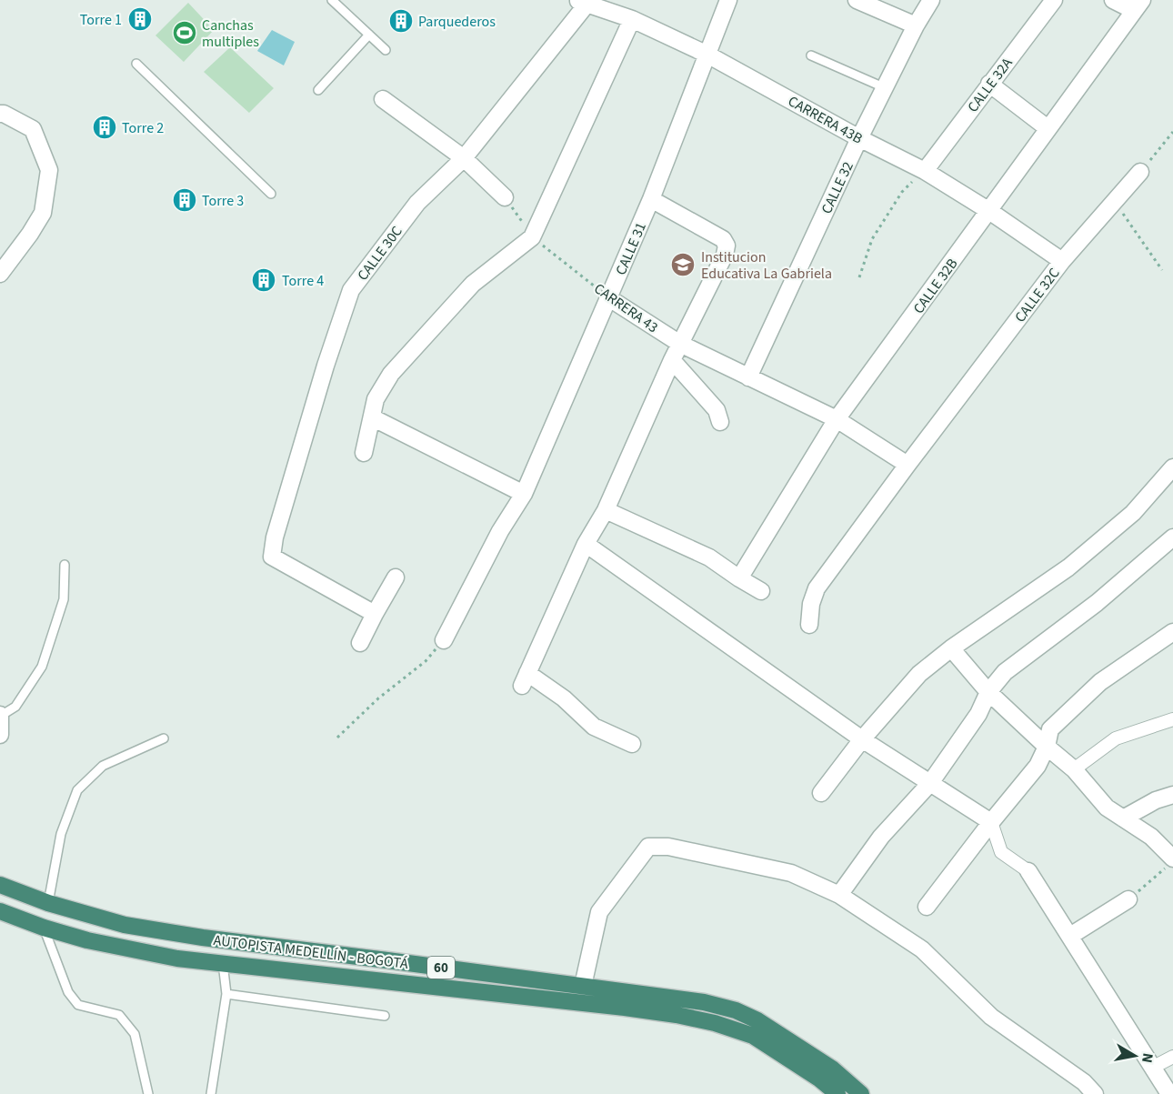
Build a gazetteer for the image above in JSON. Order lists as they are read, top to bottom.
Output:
{
  "streets": {
    "highway": ["AUTOPISTA MEDELLÍN - BOGOTÁ", "60"],
    "street": [
      "CALLE 32A",
      "CARRERA 43B",
      "CALLE 32",
      "CALLE 31",
      "CALLE 30C",
      "CALLE 32B",
      "CALLE 32C",
      "CARRERA 43"
    ]
  },
  "crossings": [
    ["CALLE 32A", "CARRERA 43B"],
    ["CARRERA 43B", "CALLE 32"],
    ["CARRERA 43B", "CALLE 31"],
    ["CARRERA 43B", "CALLE 30C"],
    ["CARRERA 43B", "CALLE 32B"],
    ["CARRERA 43B", "CALLE 32C"],
    ["CALLE 32", "CARRERA 43"],
    ["CALLE 31", "CARRERA 43"],
    ["CALLE 32B", "CARRERA 43"],
    ["CALLE 32C", "CARRERA 43"]
  ],
  "places": {
    "building": [
      "Torre 1",
      "Parquederos",
      "Torre 2",
      "Torre 3",
      "Torre 4"
    ],
    "sports": ["Canchas multiples"],
    "school or university": ["Institucion Educativa La Gabriela"]
  },
  "north": "right"
}
